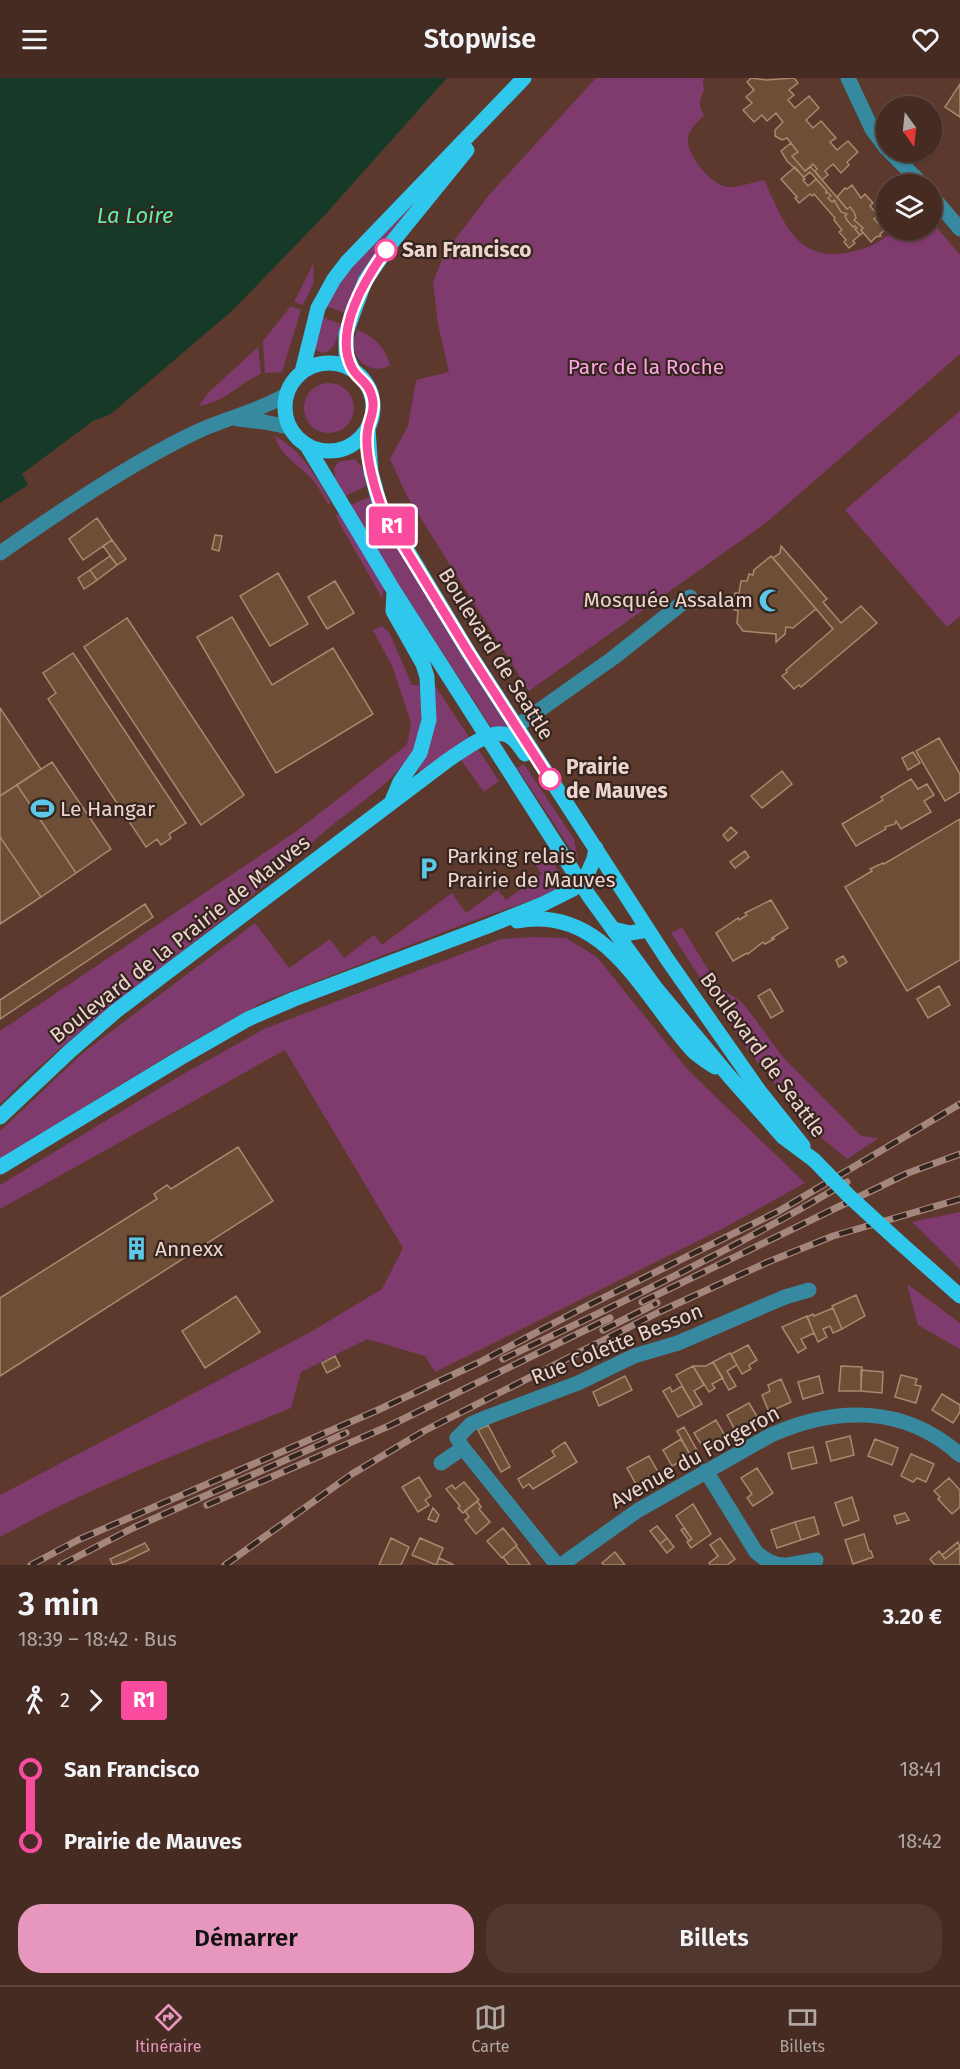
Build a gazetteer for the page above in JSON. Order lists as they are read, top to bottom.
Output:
{
  "streets": {
    "main road": ["Boulevard de Seattle", "Boulevard de la Prairie de Mauves"],
    "street": ["Rue Colette Besson", "Avenue du Forgeron"]
  },
  "crossings": [
    ["Boulevard de Seattle", "Boulevard de la Prairie de Mauves"]
  ],
  "water": ["La Loire"],
  "parks": ["Parc de la Roche"],
  "places": {
    "other": ["San Francisco", "Prairie de Mauves"],
    "mosque": ["Mosquée Assalam"],
    "sports": ["Le Hangar"],
    "parking": ["Parking relais Prairie de Mauves"],
    "building": ["Annexx"]
  },
  "lines": ["bus line R1"],
  "north": "bottom",
  "page": {
    "header": "Stopwise",
    "on_map": "R1",
    "heading": ["3 min", "18:39 – 18:42 · Bus", "3.20 €"],
    "legs": ["2", "R1"],
    "list": [
      {
        "name": "San Francisco",
        "value": "18:41"
      },
      {
        "name": "Prairie de Mauves",
        "value": "18:42"
      }
    ],
    "buttons": ["Démarrer", "Billets"],
    "tabs": ["Itinéraire", "Carte", "Billets"]
  }
}
